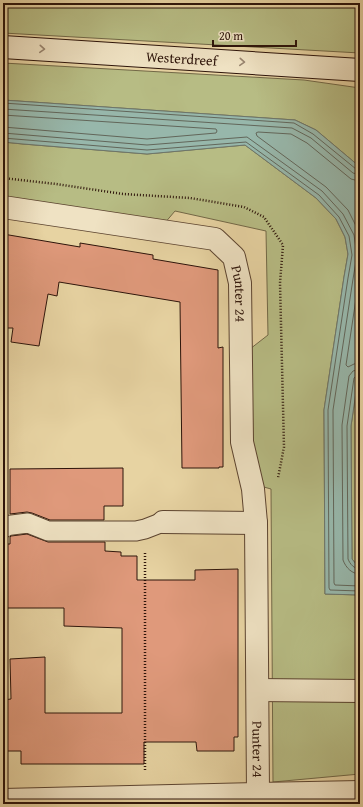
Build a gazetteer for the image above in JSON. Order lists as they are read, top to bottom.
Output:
{
  "streets": {
    "street": ["Westerdreef", "Punter 24"]
  },
  "one_way": ["Westerdreef"],
  "scale_bar": "20 m"
}
